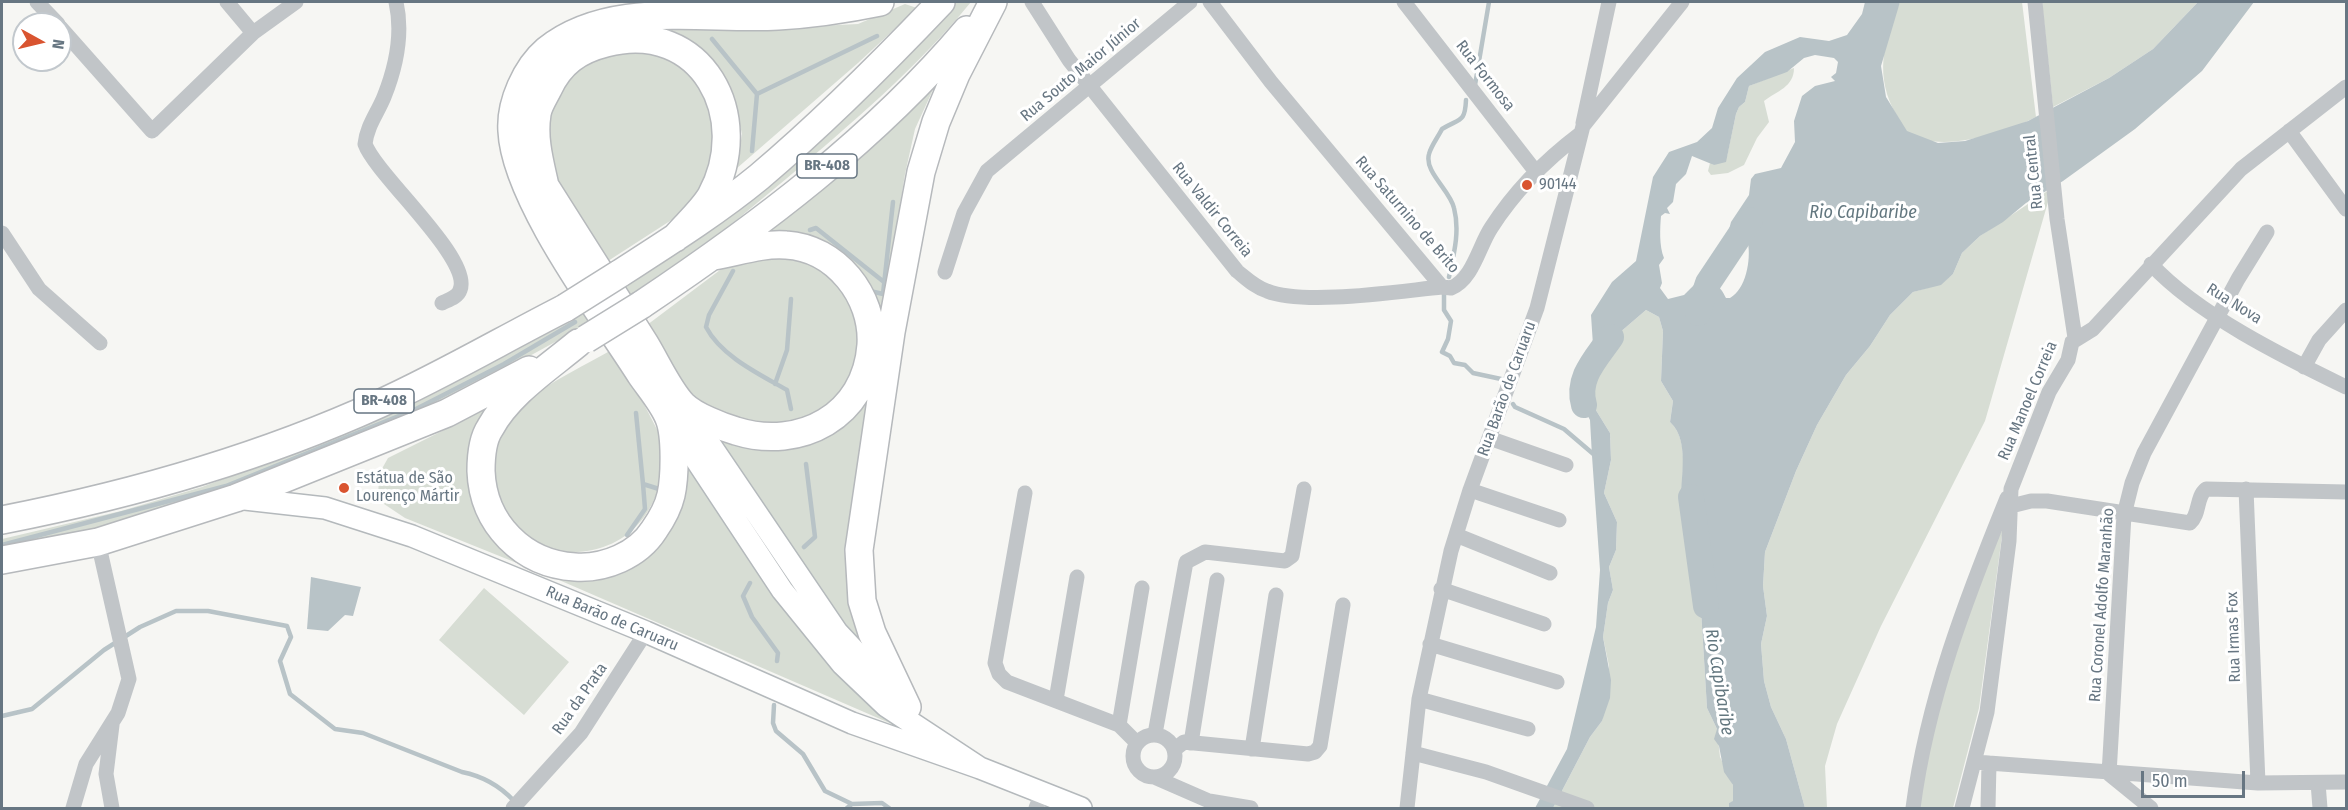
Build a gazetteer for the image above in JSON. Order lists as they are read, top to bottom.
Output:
{
  "streets": {
    "highway": ["BR-408"],
    "street": [
      "Rua Souto Maior Júnior",
      "Rua Formosa",
      "Rua Central",
      "Rua Valdir Correia",
      "Rua Saturnino de Brito",
      "Rua Nova",
      "Rua Barão de Caruaru",
      "Rua Manoel Correia",
      "Rua Coronel Adolfo Maranhão",
      "Rua Irmas Fox",
      "Rua da Prata"
    ]
  },
  "crossings": [
    ["Rua Souto Maior Júnior", "Rua Valdir Correia"],
    ["Rua Formosa", "Rua Saturnino de Brito"],
    ["BR-408", "Rua Barão de Caruaru"],
    ["Rua Central", "Rua Manoel Correia"],
    ["Rua Valdir Correia", "Rua Saturnino de Brito"],
    ["Rua Saturnino de Brito", "Rua Barão de Caruaru"],
    ["Rua Nova", "Rua Manoel Correia"],
    ["Rua Nova", "Rua Coronel Adolfo Maranhão"],
    ["Rua Barão de Caruaru", "Rua da Prata"]
  ],
  "water": ["Rio Capibaribe"],
  "places": ["90144", "Estátua de São Lourenço Mártir"],
  "scale_bar": "50 m",
  "north": "right"
}
